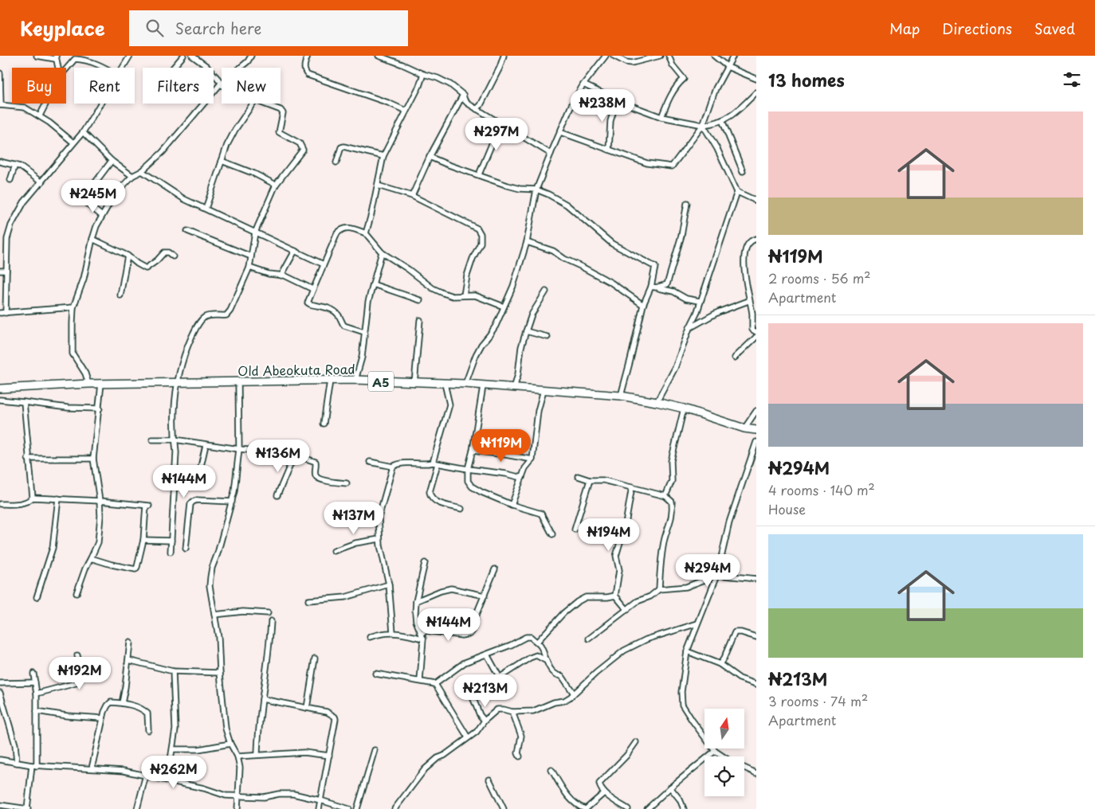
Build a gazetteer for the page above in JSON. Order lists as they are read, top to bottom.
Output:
{
  "streets": {
    "highway": ["Old Abeokuta Road", "A5"]
  },
  "north": "top",
  "page": {
    "header": "Keyplace",
    "search": "Search here",
    "nav": ["Map", "Directions", "Saved"],
    "heading": "13 homes",
    "chip": [
      "Buy",
      "Rent",
      "Filters",
      "New"
    ],
    "price": [
      "₦238M",
      "₦297M",
      "₦245M",
      "₦119M",
      "₦136M",
      "₦144M",
      "₦137M",
      "₦194M",
      "₦294M",
      "₦144M",
      "₦192M",
      "₦213M",
      "₦262M"
    ],
    "list": [
      {
        "name": "₦119M",
        "note": "2 rooms · 56 m² · Apartment"
      },
      {
        "name": "₦294M",
        "note": "4 rooms · 140 m² · House"
      },
      {
        "name": "₦213M",
        "note": "3 rooms · 74 m² · Apartment"
      }
    ]
  }
}
